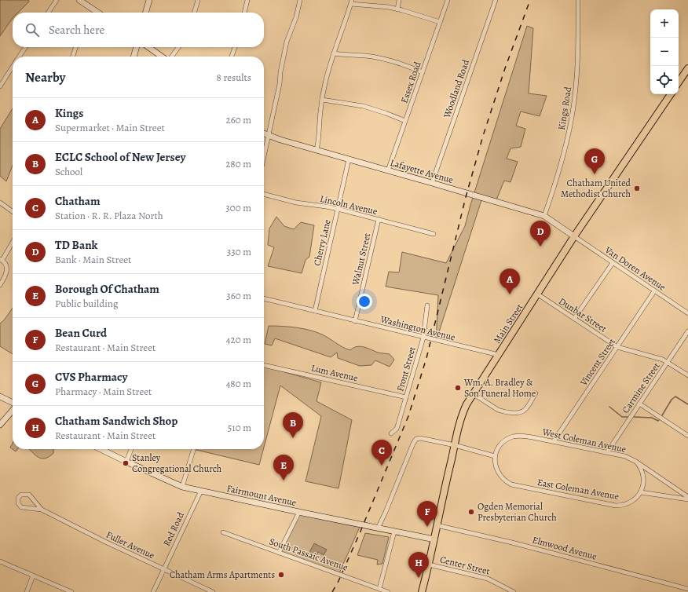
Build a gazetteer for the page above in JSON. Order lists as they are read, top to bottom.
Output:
{
  "streets": {
    "main road": ["Lafayette Avenue", "Main Street", "Fairmount Avenue"],
    "street": [
      "Essex Road",
      "Woodland Road",
      "Kings Road",
      "Lincoln Avenue",
      "Cherry Lane",
      "Walnut Street",
      "Van Doren Avenue",
      "Dunbar Street",
      "Washington Avenue",
      "Vincent Street",
      "Front Street",
      "Lum Avenue",
      "Carmine Street",
      "West Coleman Avenue",
      "East Coleman Avenue",
      "Red Road",
      "Fuller Avenue",
      "Elmwood Avenue",
      "South Passaic Avenue",
      "Center Street"
    ]
  },
  "crossings": [
    ["Essex Road", "Lafayette Avenue"],
    ["Woodland Road", "Lafayette Avenue"],
    ["Kings Road", "Lafayette Avenue"],
    ["Lafayette Avenue", "Cherry Lane"],
    ["Lafayette Avenue", "Van Doren Avenue"],
    ["Lafayette Avenue", "Main Street"],
    ["Lincoln Avenue", "Cherry Lane"],
    ["Lincoln Avenue", "Walnut Street"],
    ["Cherry Lane", "Washington Avenue"],
    ["Walnut Street", "Washington Avenue"],
    ["Van Doren Avenue", "Main Street"],
    ["Van Doren Avenue", "Vincent Street"],
    ["Dunbar Street", "Main Street"],
    ["Dunbar Street", "Vincent Street"],
    ["Dunbar Street", "Carmine Street"],
    ["Main Street", "Washington Avenue"],
    ["Main Street", "Fairmount Avenue"],
    ["Main Street", "Elmwood Avenue"],
    ["Main Street", "Center Street"],
    ["Washington Avenue", "Front Street"],
    ["Vincent Street", "West Coleman Avenue"],
    ["Front Street", "Lum Avenue"],
    ["Carmine Street", "West Coleman Avenue"],
    ["West Coleman Avenue", "East Coleman Avenue"],
    ["Fairmount Avenue", "Red Road"],
    ["Red Road", "Fuller Avenue"]
  ],
  "places": [
    "Chatham United Methodist Church",
    "Wm. A. Bradley & Son Funeral Home",
    "Stanley Congregational Church",
    "Ogden Memorial Presbyterian Church",
    "Chatham Arms Apartments"
  ],
  "page": {
    "map_buttons": ["+", "−"],
    "search": "Search here",
    "heading": ["Nearby", "8 results"],
    "list": [
      {
        "mark": "A",
        "name": "Kings",
        "note": "Supermarket · Main Street",
        "value": "260 m"
      },
      {
        "mark": "B",
        "name": "ECLC School of New Jersey",
        "note": "School",
        "value": "280 m"
      },
      {
        "mark": "C",
        "name": "Chatham",
        "note": "Station · R. R. Plaza North",
        "value": "300 m"
      },
      {
        "mark": "D",
        "name": "TD Bank",
        "note": "Bank · Main Street",
        "value": "330 m"
      },
      {
        "mark": "E",
        "name": "Borough Of Chatham",
        "note": "Public building",
        "value": "360 m"
      },
      {
        "mark": "F",
        "name": "Bean Curd",
        "note": "Restaurant · Main Street",
        "value": "420 m"
      },
      {
        "mark": "G",
        "name": "CVS Pharmacy",
        "note": "Pharmacy · Main Street",
        "value": "480 m"
      },
      {
        "mark": "H",
        "name": "Chatham Sandwich Shop",
        "note": "Restaurant · Main Street",
        "value": "510 m"
      }
    ],
    "pins": [
      "G",
      "D",
      "A",
      "B",
      "C",
      "E",
      "F",
      "H"
    ]
  }
}
